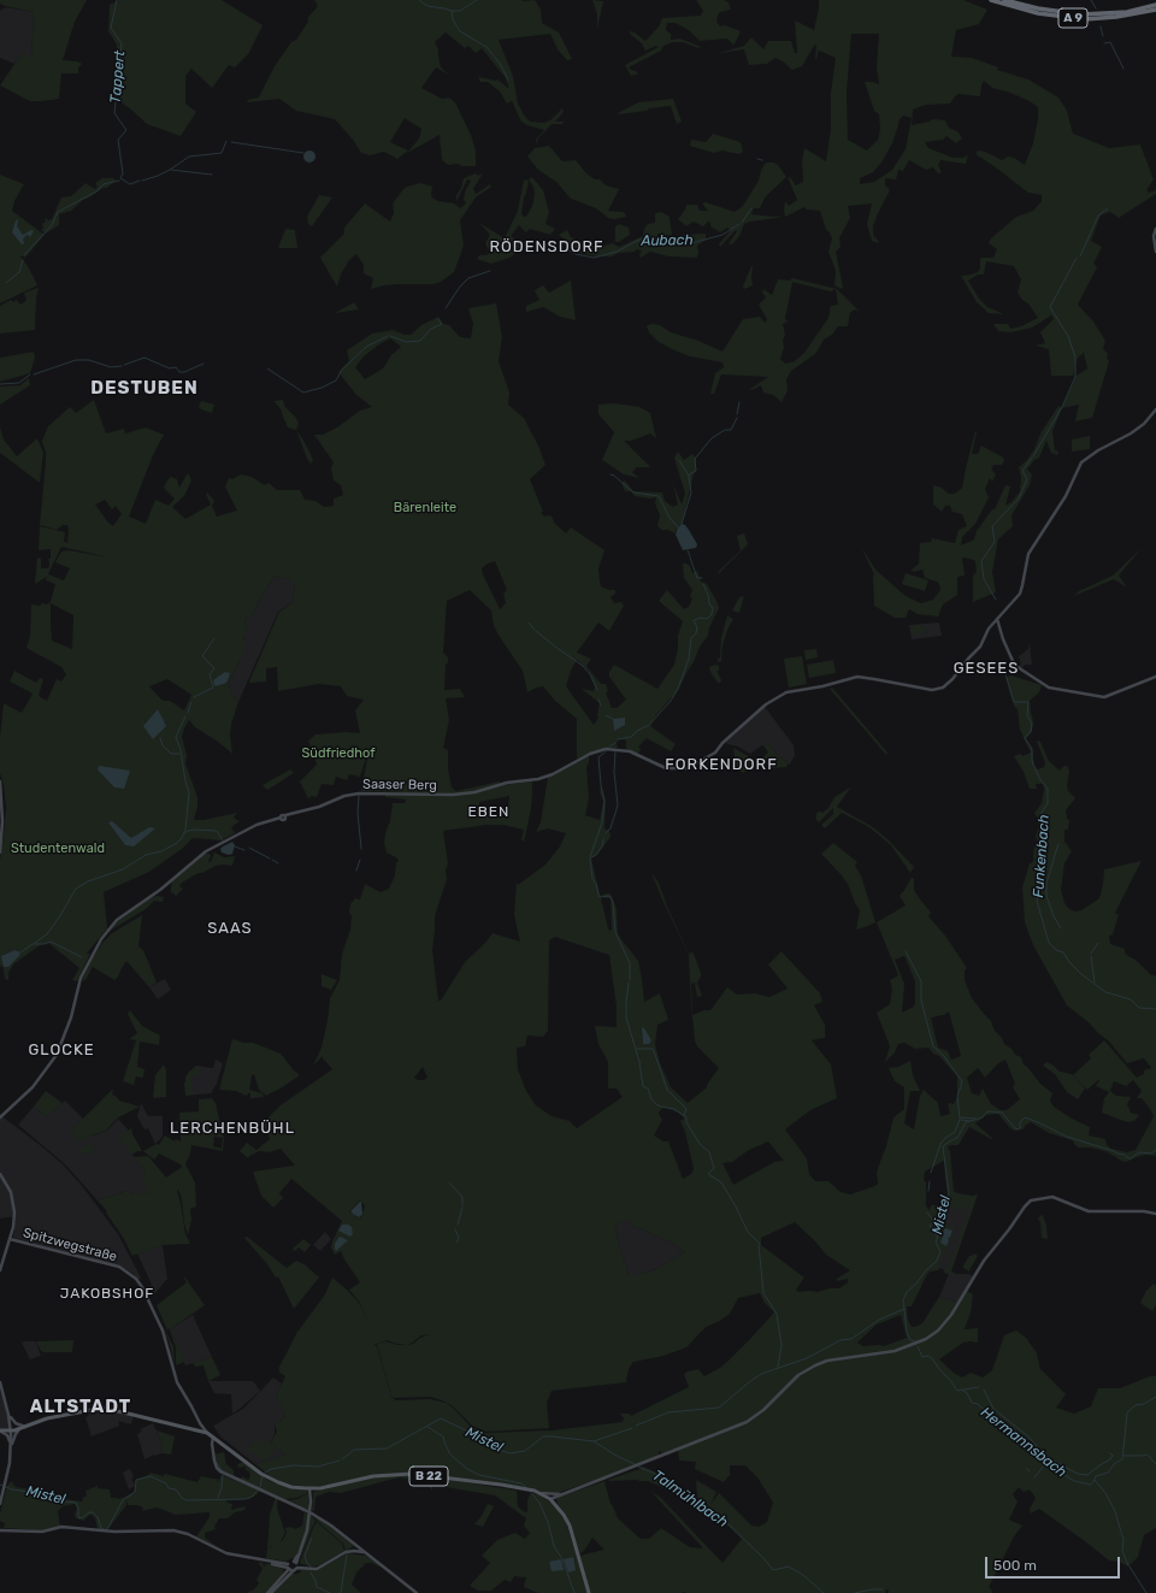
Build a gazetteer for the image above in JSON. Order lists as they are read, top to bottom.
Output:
{
  "streets": {
    "highway": ["A 9"],
    "main road": ["B 22"],
    "street": ["Saaser Berg", "Spitzwegstraße"]
  },
  "crossings": [
    ["Spitzwegstraße", "B 22"]
  ],
  "districts": [
    "RÖDENSDORF",
    "DESTUBEN",
    "GESEES",
    "FORKENDORF",
    "EBEN",
    "SAAS",
    "GLOCKE",
    "LERCHENBÜHL",
    "JAKOBSHOF",
    "ALTSTADT"
  ],
  "water": [
    "Tappert",
    "Aubach",
    "Funkenbach",
    "Mistel",
    "Hermannsbach",
    "Talmühlbach"
  ],
  "parks": ["Bärenleite", "Südfriedhof", "Studentenwald"],
  "scale_bar": "500 m"
}
